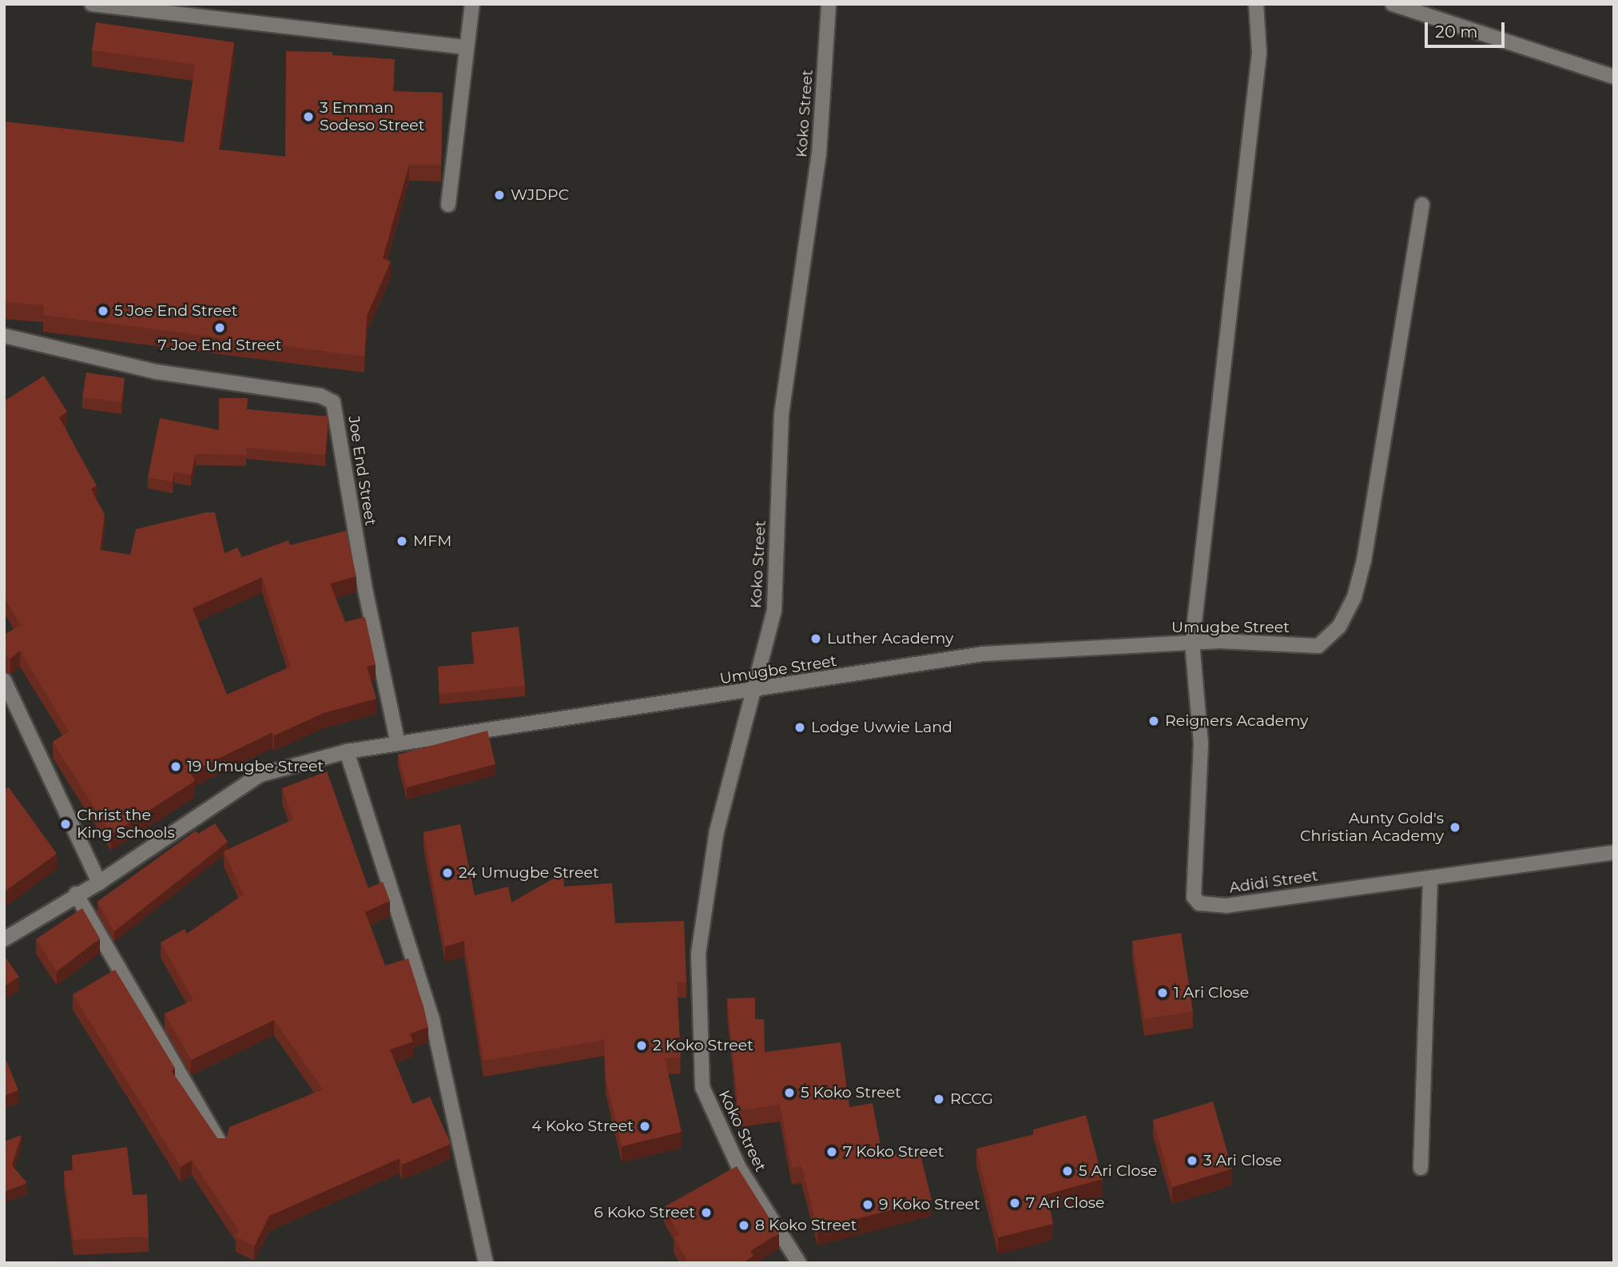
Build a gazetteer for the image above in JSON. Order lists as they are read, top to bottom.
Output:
{
  "streets": {
    "street": [
      "Koko Street",
      "Joe End Street",
      "Umugbe Street",
      "Adidi Street"
    ]
  },
  "crossings": [
    ["Koko Street", "Umugbe Street"],
    ["Joe End Street", "Umugbe Street"],
    ["Umugbe Street", "Adidi Street"]
  ],
  "places": [
    "3 Emman Sodeso Street",
    "WJDPC",
    "5 Joe End Street",
    "7 Joe End Street",
    "MFM",
    "Luther Academy",
    "Reigners Academy",
    "Lodge Uvwie Land",
    "19 Umugbe Street",
    "Christ the King Schools",
    "Aunty Gold's Christian Academy",
    "24 Umugbe Street",
    "1 Ari Close",
    "2 Koko Street",
    "5 Koko Street",
    "RCCG",
    "4 Koko Street",
    "7 Koko Street",
    "3 Ari Close",
    "5 Ari Close",
    "7 Ari Close",
    "9 Koko Street",
    "6 Koko Street",
    "8 Koko Street"
  ],
  "scale_bar": "20 m"
}
